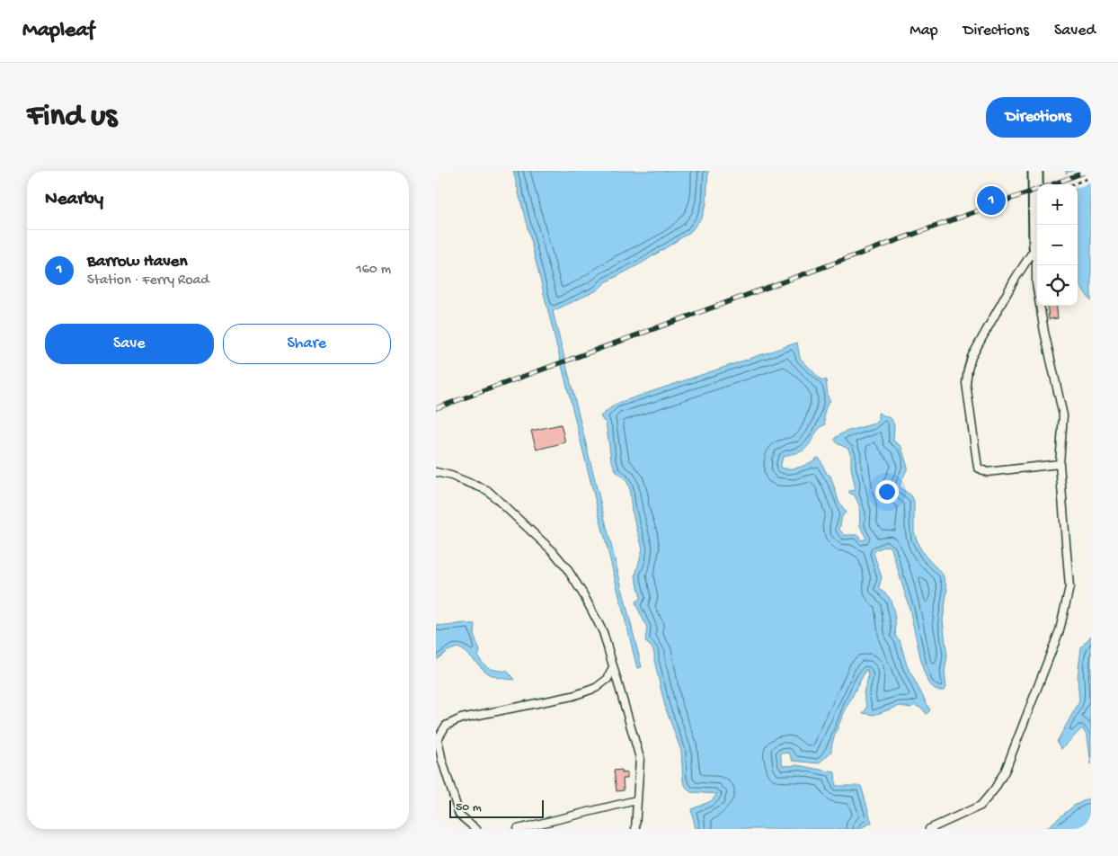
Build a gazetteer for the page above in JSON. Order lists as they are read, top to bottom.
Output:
{
  "scale_bar": "50 m",
  "page": {
    "header": "Mapleaf",
    "nav": ["Map", "Directions", "Saved"],
    "buttons": [
      "Directions",
      ["Save", "Share"]
    ],
    "title": "Find us",
    "heading": "Nearby",
    "map_buttons": ["+", "−"],
    "pins": "1",
    "list": [
      {
        "mark": "1",
        "name": "Barrow Haven",
        "note": "Station · Ferry Road",
        "value": "160 m"
      }
    ],
    "scale": "50 m"
  }
}
